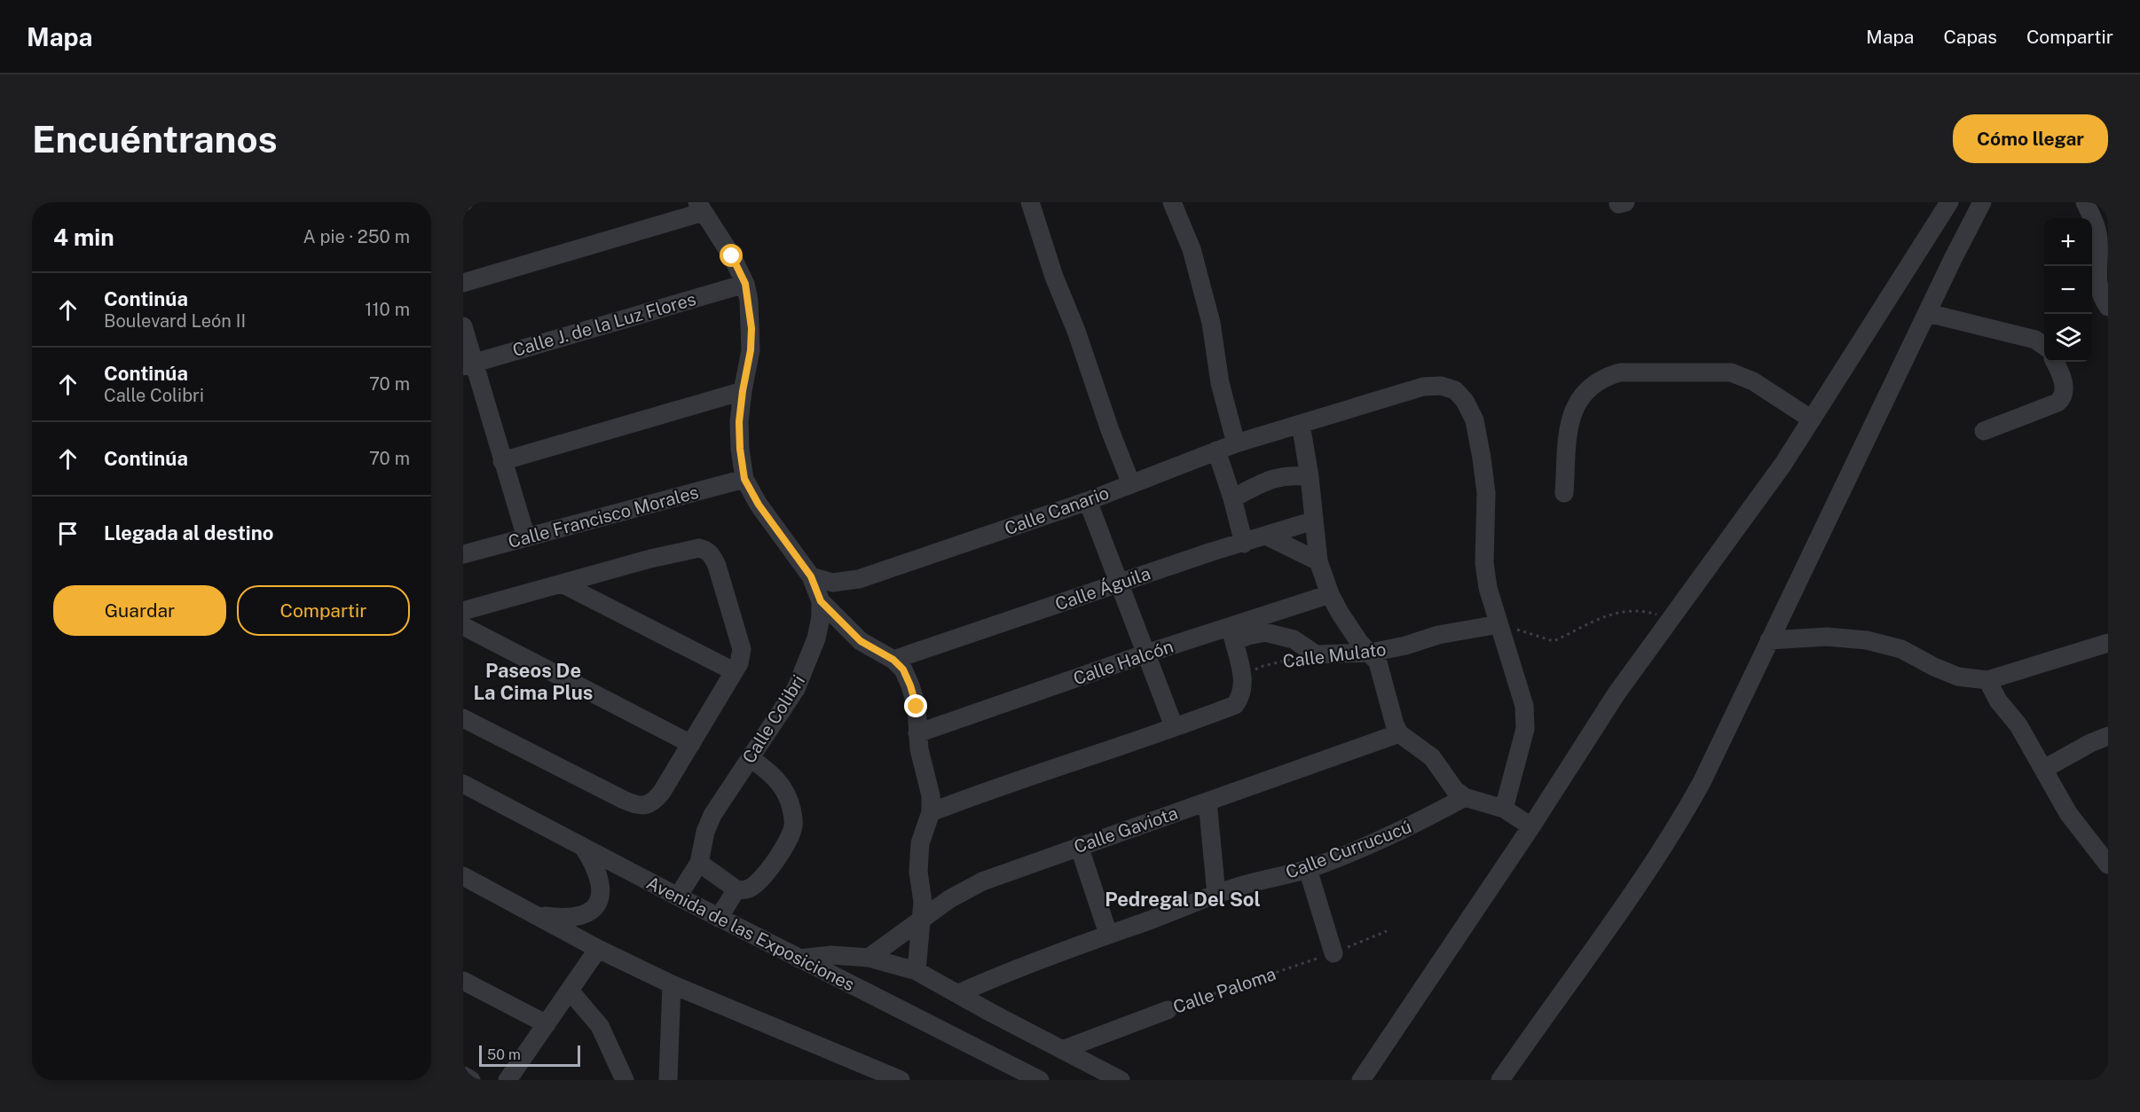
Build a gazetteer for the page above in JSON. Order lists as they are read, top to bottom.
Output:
{
  "streets": {
    "street": [
      "Calle J. de la Luz Flores",
      "Calle Canario",
      "Calle Francisco Morales",
      "Calle Águila",
      "Calle Mulato",
      "Calle Halcón",
      "Calle Colibri",
      "Calle Gaviota",
      "Calle Currucucú",
      "Avenida de las Exposiciones",
      "Calle Paloma"
    ]
  },
  "crossings": [
    ["Calle Canario", "Calle Mulato"],
    ["Calle Canario", "Calle Colibri"],
    ["Calle Francisco Morales", "Calle Colibri"]
  ],
  "districts": ["Paseos De La Cima Plus", "Pedregal Del Sol"],
  "scale_bar": "50 m",
  "page": {
    "header": "Mapa",
    "nav": ["Mapa", "Capas", "Compartir"],
    "buttons": [
      "Cómo llegar",
      ["Guardar", "Compartir"]
    ],
    "title": "Encuéntranos",
    "heading": ["4 min", "A pie · 250 m"],
    "map_buttons": ["+", "−"],
    "list": [
      ["Continúa", "Boulevard León II", "110 m"],
      ["Continúa", "Calle Colibri", "70 m"],
      ["Continúa", "70 m"],
      "Llegada al destino"
    ],
    "scale": "50 m"
  }
}
